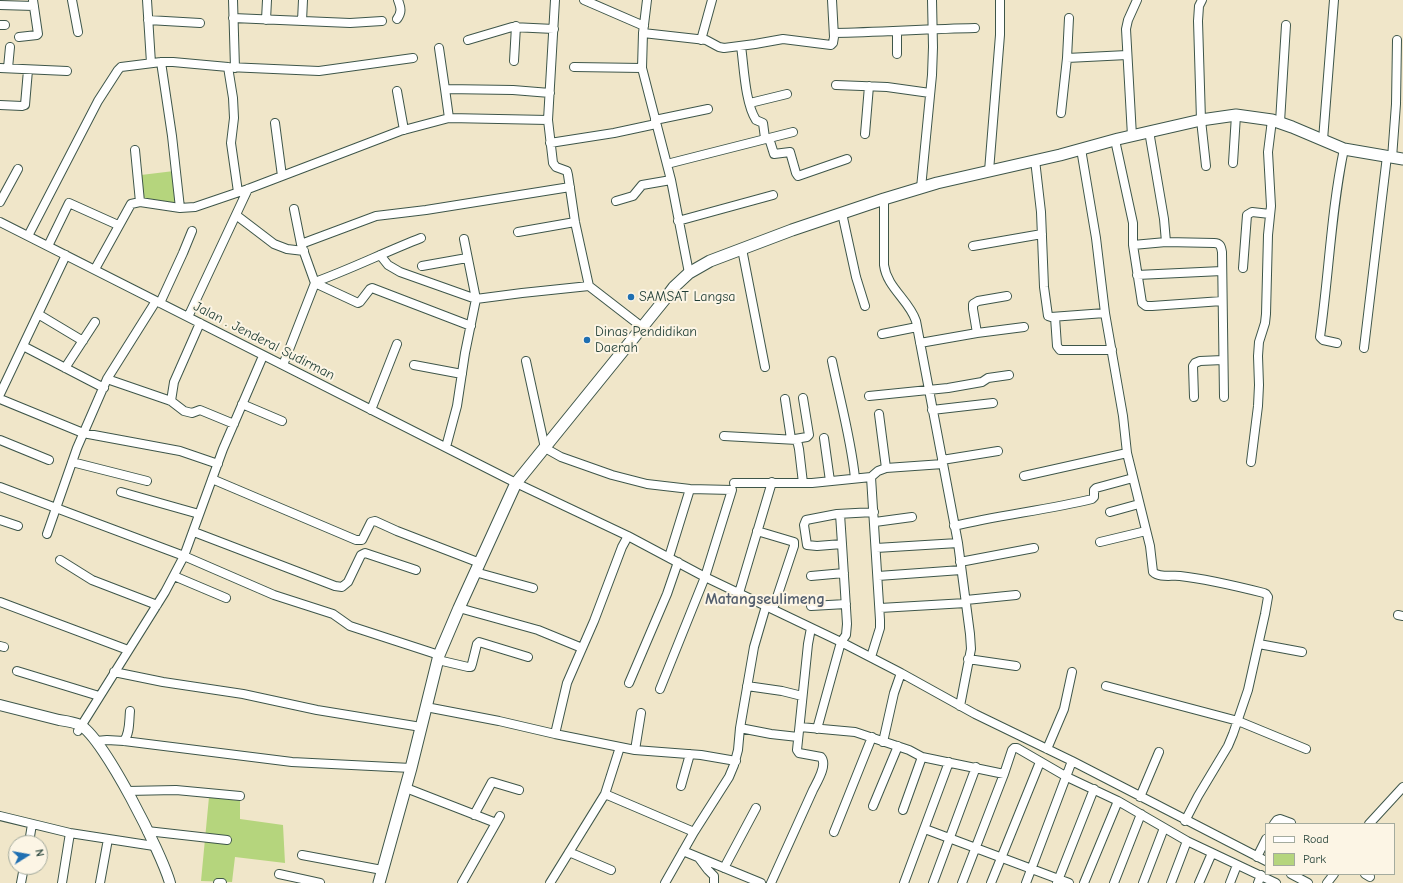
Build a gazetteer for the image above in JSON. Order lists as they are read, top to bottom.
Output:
{
  "streets": {
    "street": ["Jalan . Jenderal Sudirman"]
  },
  "districts": ["Matangseulimeng"],
  "places": ["SAMSAT Langsa", "Dinas Pendidikan Daerah"],
  "legend": ["Road", "Park"],
  "north": "right"
}
